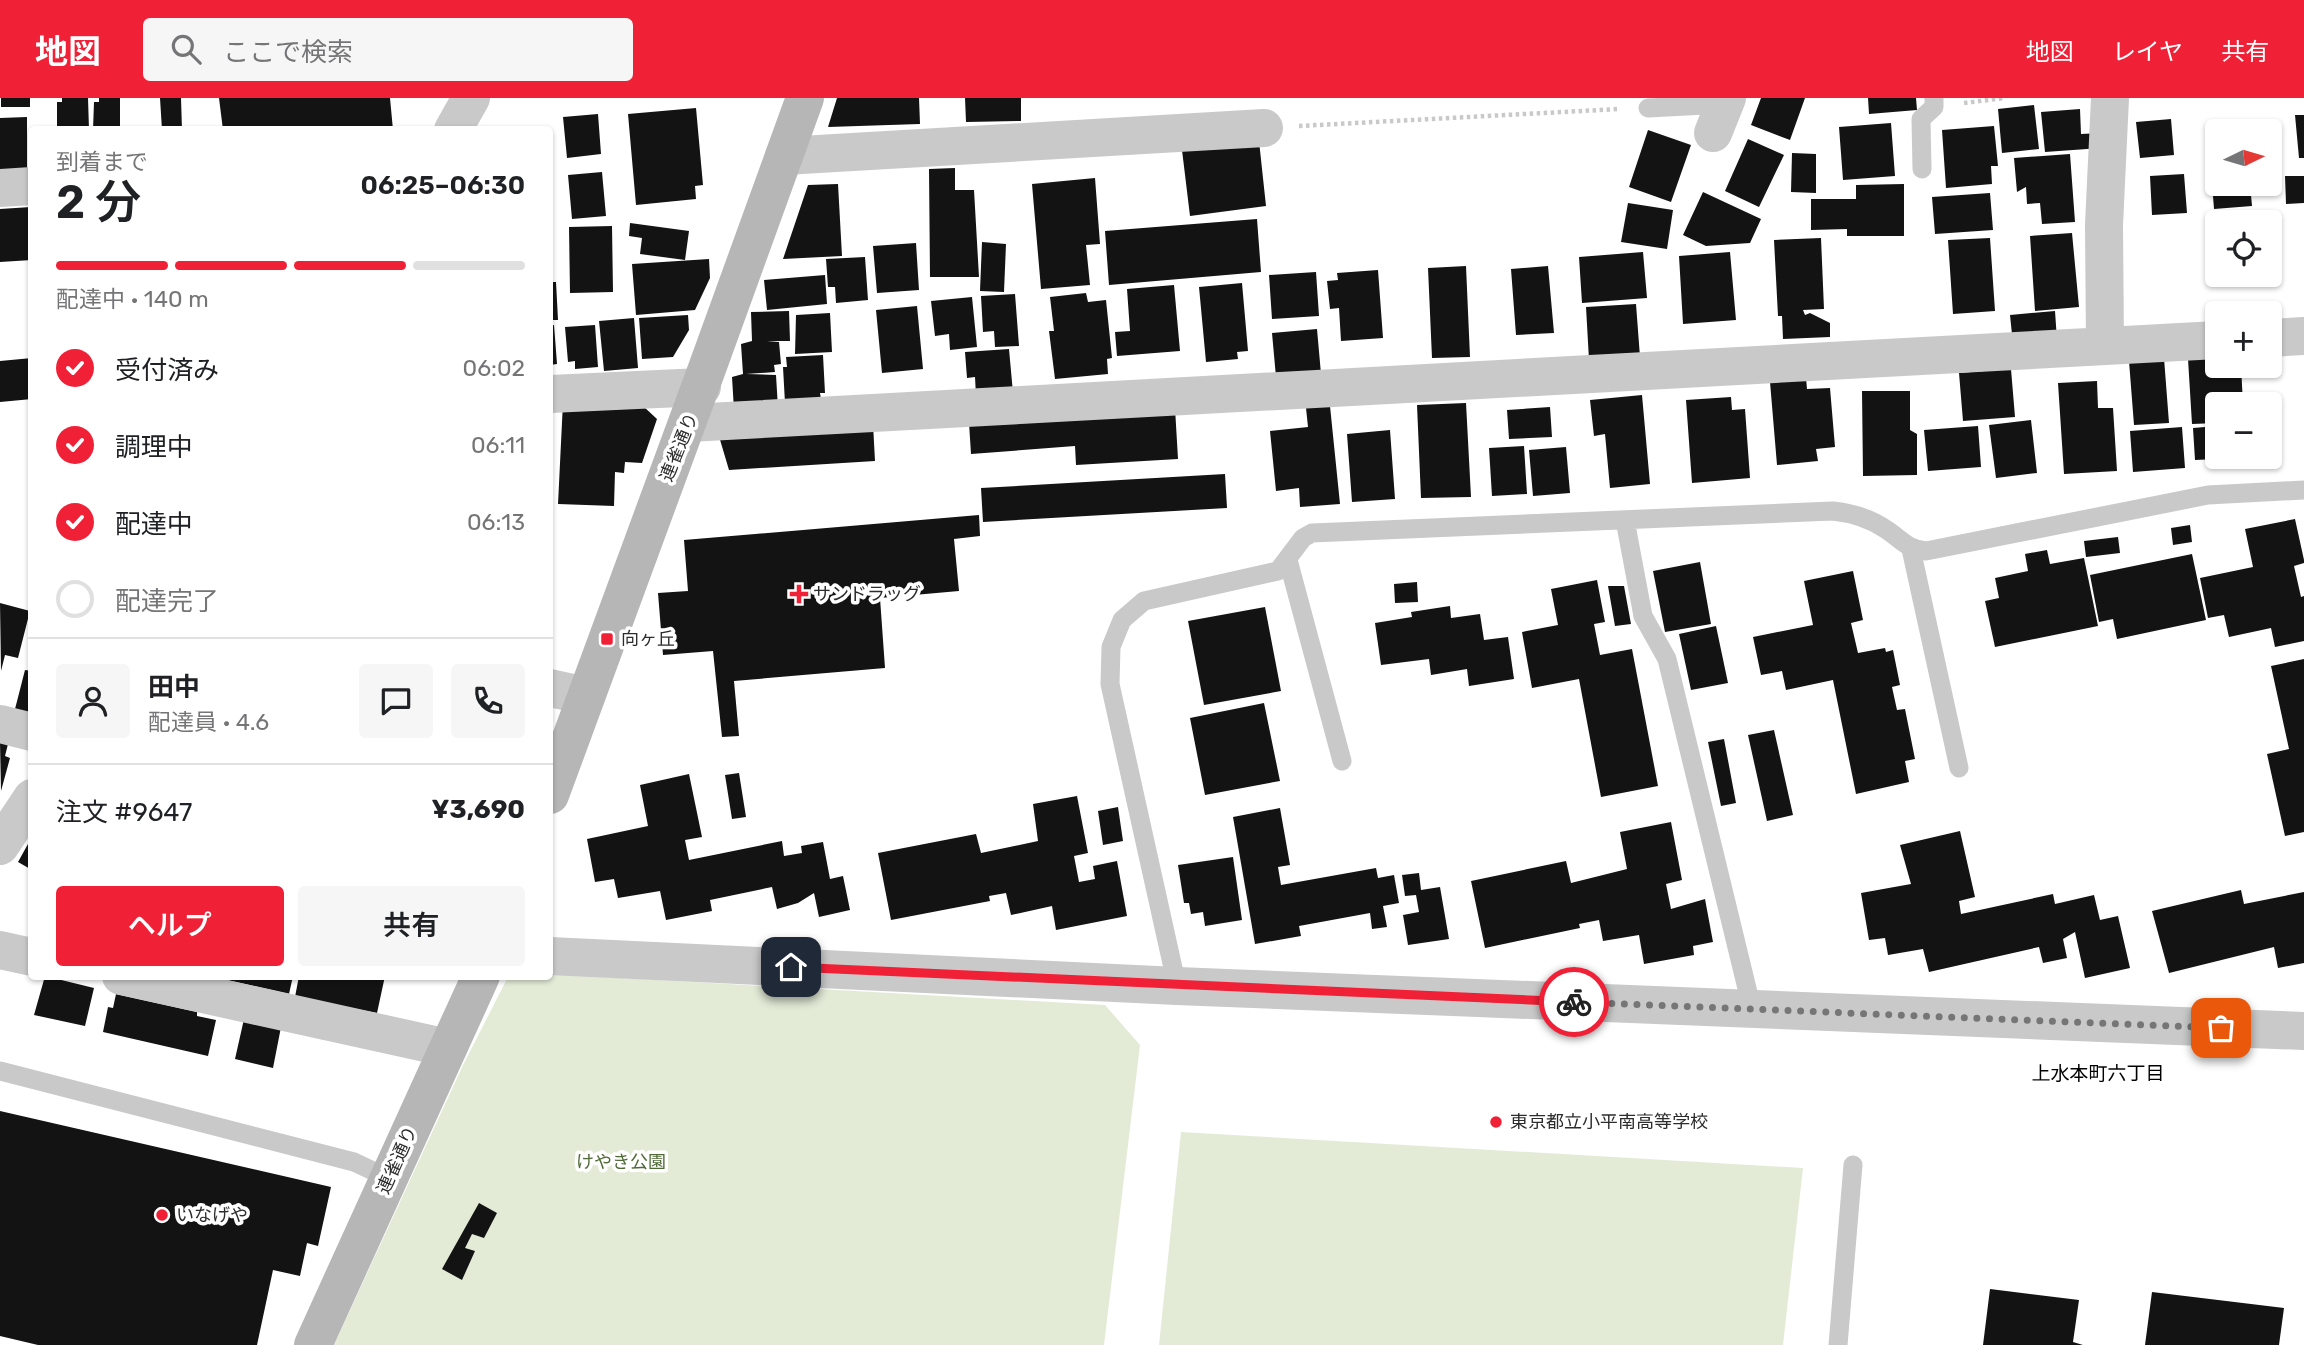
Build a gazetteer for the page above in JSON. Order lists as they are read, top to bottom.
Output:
{
  "streets": {
    "main road": ["連雀通り"]
  },
  "districts": ["上水本町六丁目"],
  "parks": ["けやき公園"],
  "places": {
    "health": ["サンドラッグ"],
    "transit": ["向ヶ丘"],
    "other": ["東京都立小平南高等学校", "いなげや"]
  },
  "north": "right",
  "page": {
    "header": "地図",
    "search": "ここで検索",
    "nav": ["地図", "レイヤ", "共有"],
    "map_buttons": ["+", "−"],
    "heading": ["2 分", "到着まで", "06:25–06:30"],
    "panel": [
      "田中",
      "配達員 · 4.6",
      "注文 #9647",
      "¥3,690"
    ],
    "bar": "配達中 · 140 m",
    "list": [
      ["受付済み", "06:02"],
      ["調理中", "06:11"],
      ["配達中", "06:13"],
      "配達完了"
    ],
    "buttons": ["ヘルプ", "共有"]
  }
}
